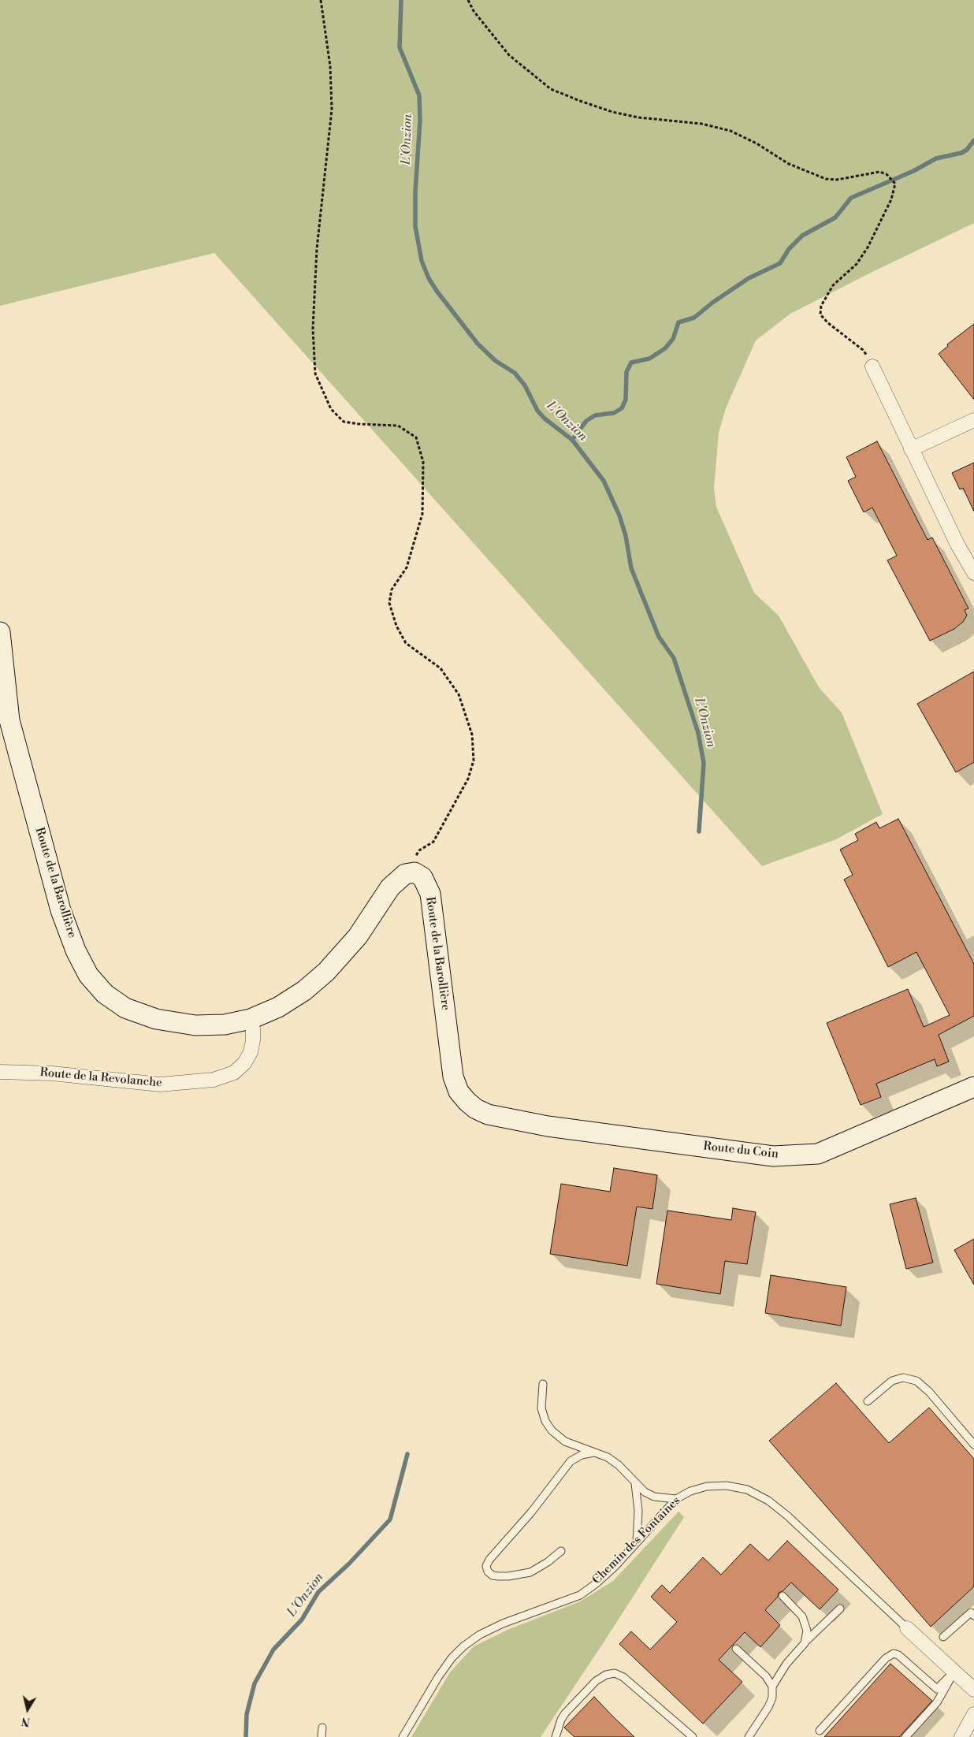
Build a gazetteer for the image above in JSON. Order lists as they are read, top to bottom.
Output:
{
  "streets": {
    "main road": ["Route de la Barollière", "Route du Coin"],
    "street": ["Route de la Revolanche", "Chemin des Fontaines"]
  },
  "crossings": [
    ["Route de la Barollière", "Route de la Revolanche"],
    ["Route de la Barollière", "Route du Coin"]
  ],
  "water": ["L'Onzion"],
  "north": "bottom"
}
